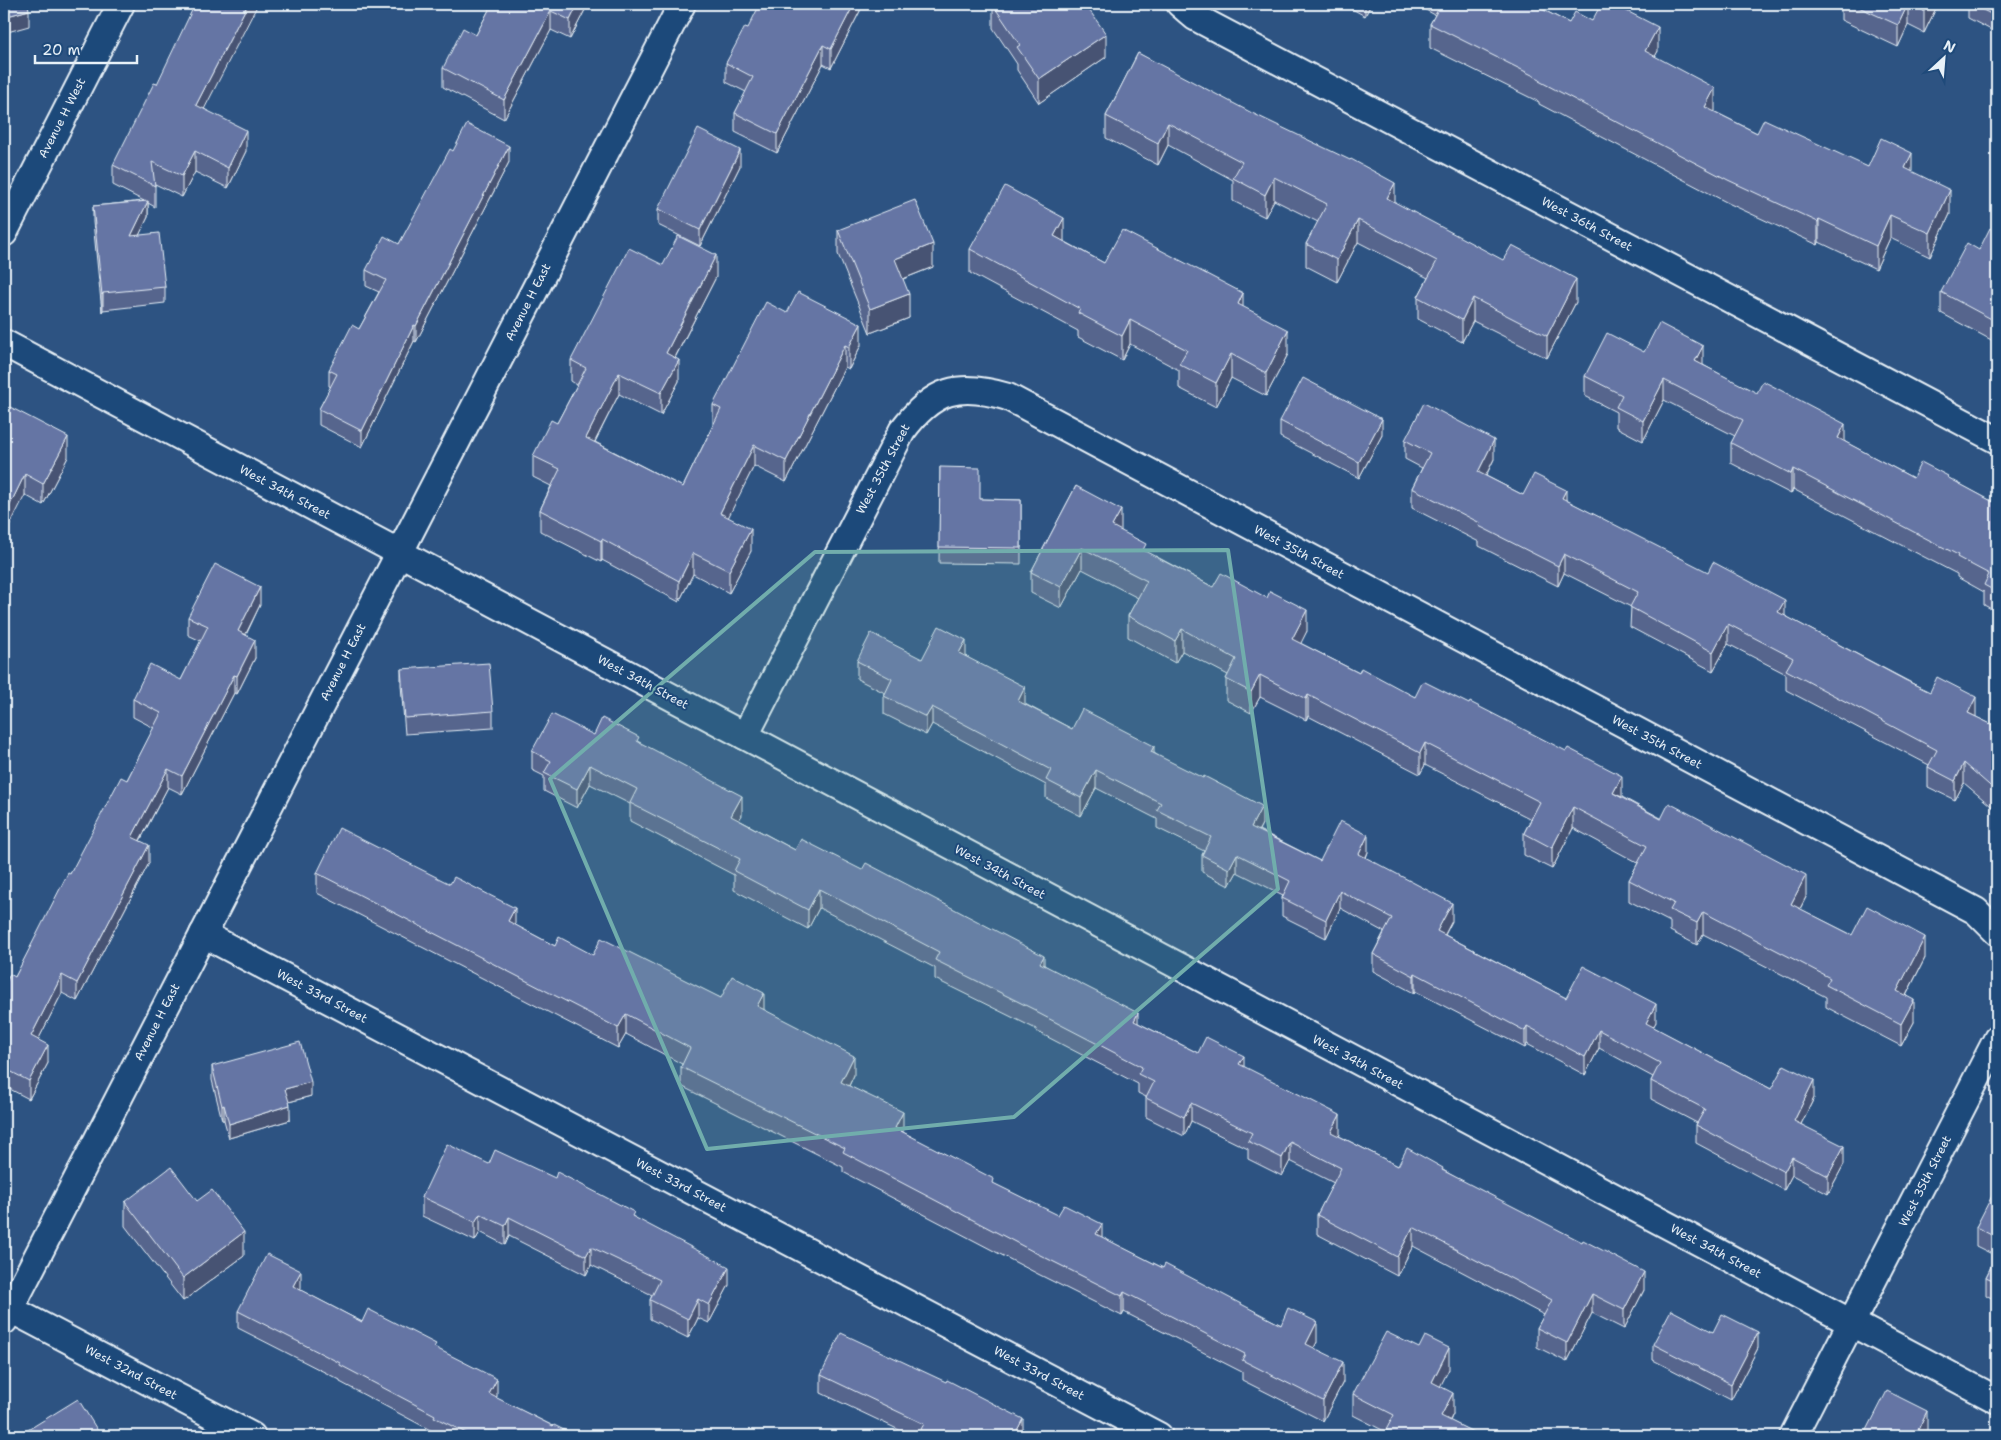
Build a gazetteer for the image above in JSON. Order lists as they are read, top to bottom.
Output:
{
  "streets": {
    "street": [
      "Avenue H West",
      "West 36th Street",
      "Avenue H East",
      "West 35th Street",
      "West 34th Street",
      "West 33rd Street",
      "West 32nd Street"
    ]
  },
  "crossings": [
    ["Avenue H East", "West 34th Street"],
    ["Avenue H East", "West 33rd Street"],
    ["Avenue H East", "West 32nd Street"],
    ["West 35th Street", "West 34th Street"]
  ],
  "scale_bar": "20 m",
  "north": "top right"
}
